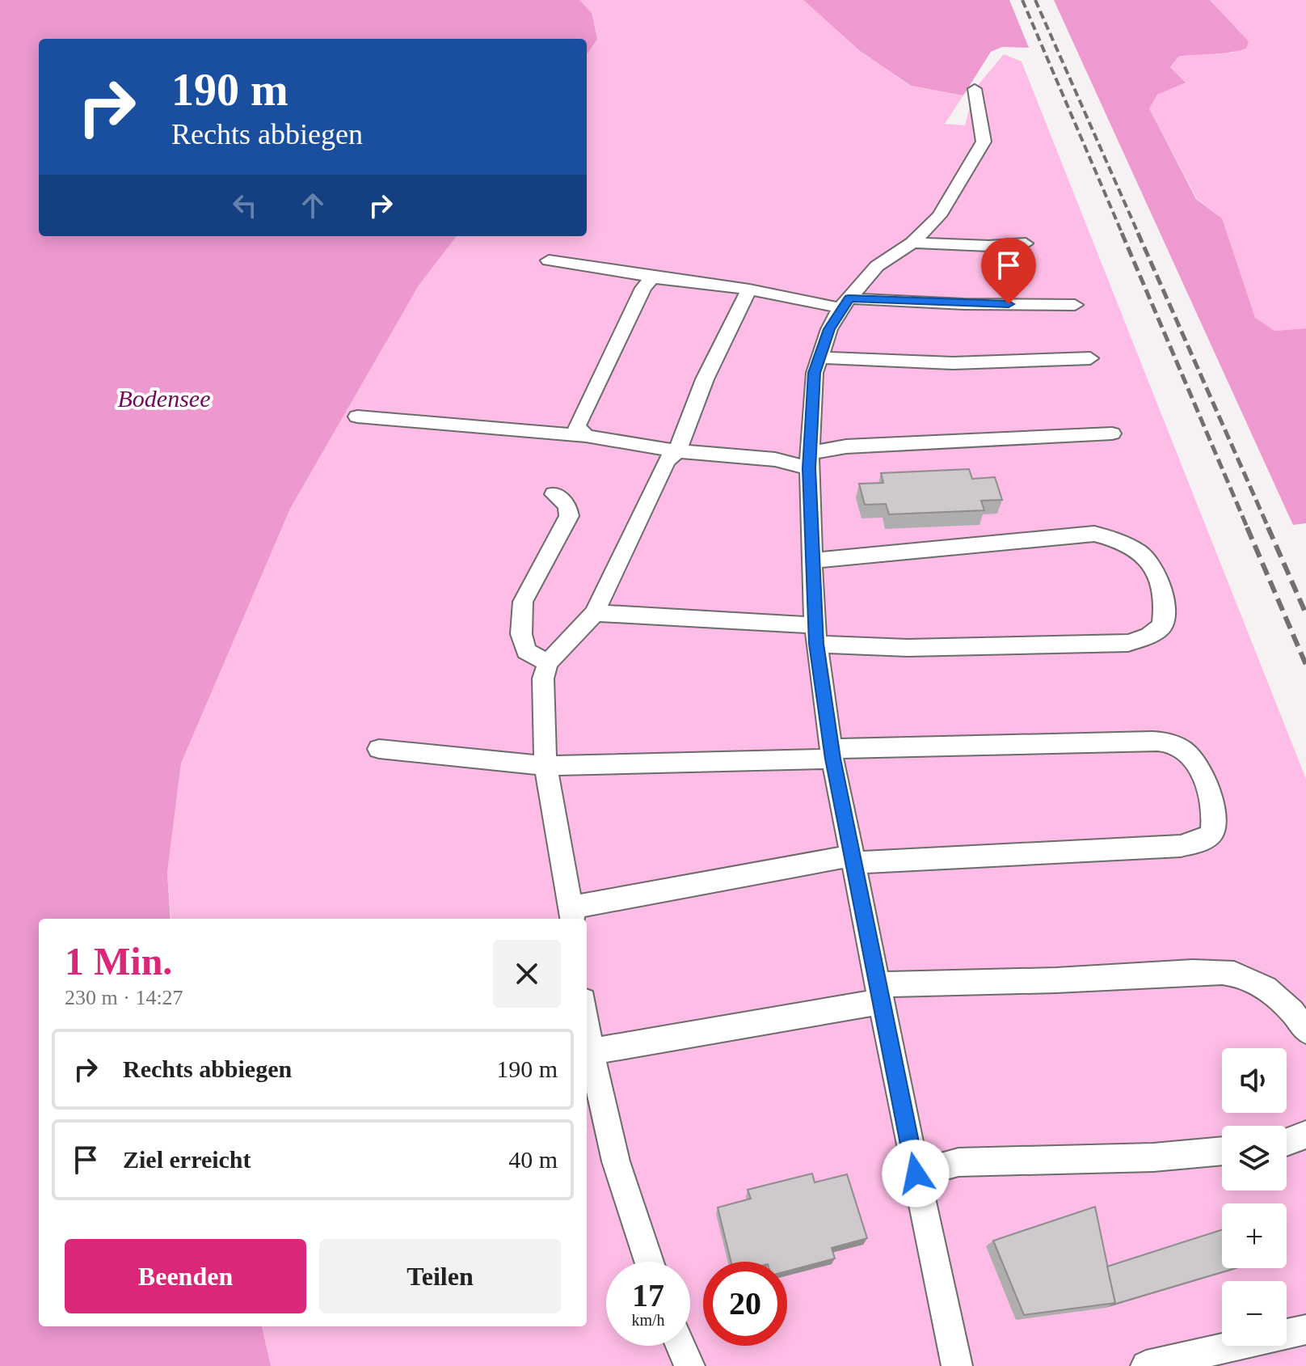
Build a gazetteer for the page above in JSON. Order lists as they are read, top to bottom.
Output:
{
  "water": ["Bodensee"],
  "page": {
    "turn": ["190 m", "Rechts abbiegen"],
    "heading": ["1 Min.", "230 m · 14:27"],
    "list": [
      {
        "name": "Rechts abbiegen",
        "value": "190 m"
      },
      {
        "name": "Ziel erreicht",
        "value": "40 m"
      }
    ],
    "map_buttons": ["+", "−"],
    "buttons": ["Beenden", "Teilen"],
    "speed": "17 km/h",
    "limit": "20"
  }
}
